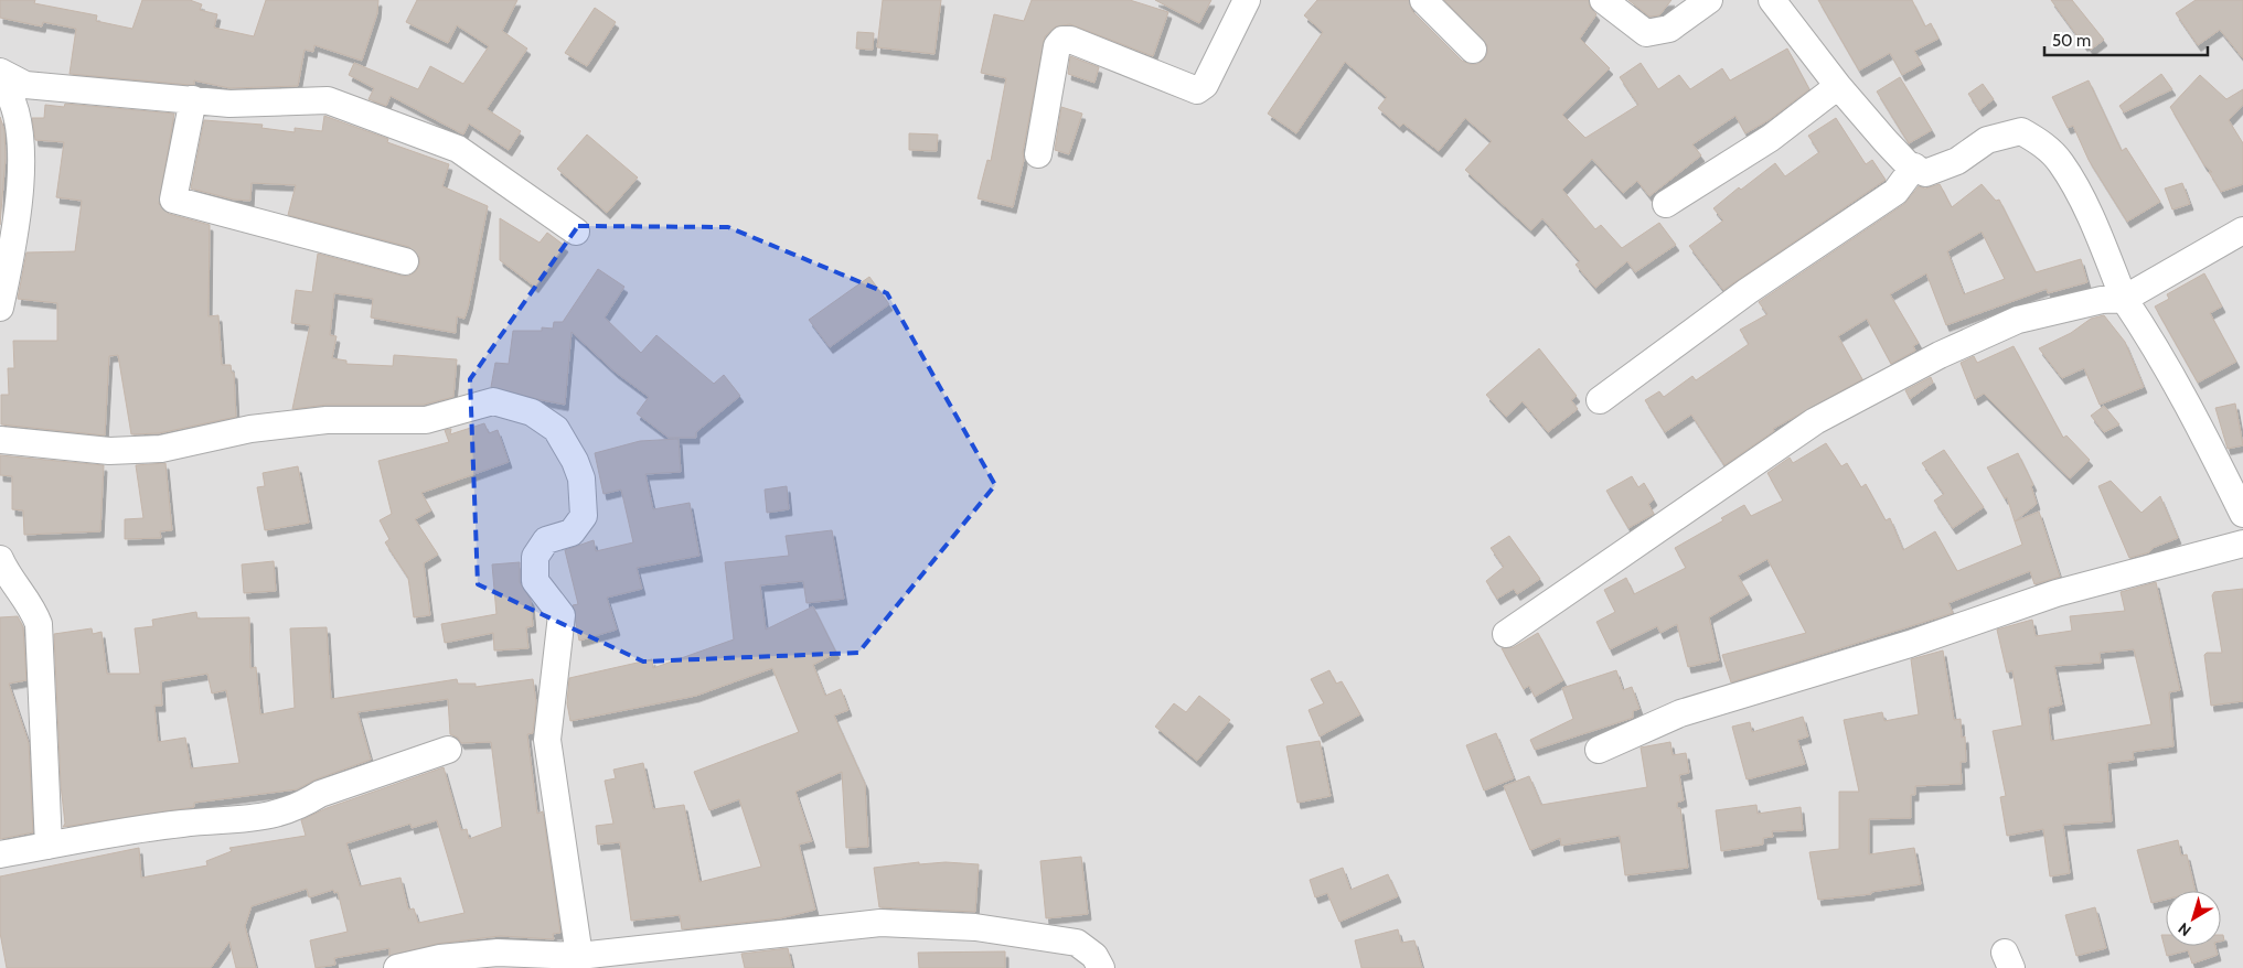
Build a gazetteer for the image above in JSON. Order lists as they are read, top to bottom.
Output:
{
  "scale_bar": "50 m",
  "north": "bottom left"
}
